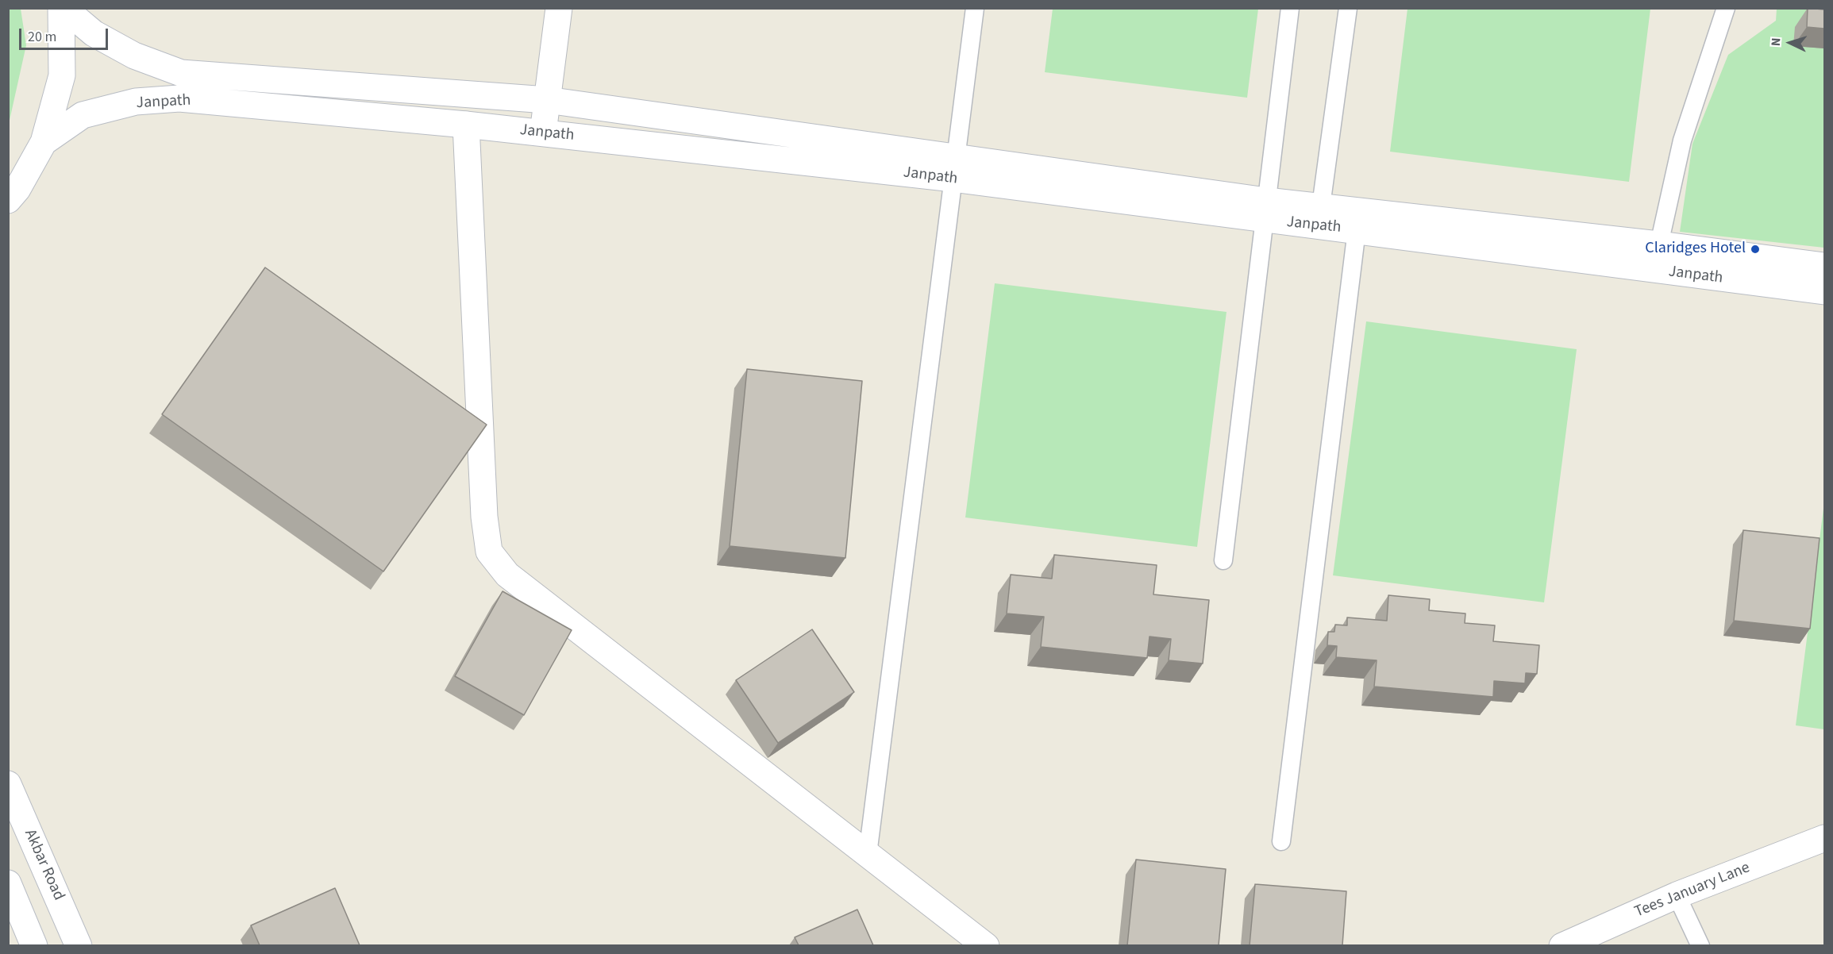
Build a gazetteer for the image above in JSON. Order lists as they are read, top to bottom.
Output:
{
  "streets": {
    "main road": ["Janpath", "Akbar Road", "Tees January Lane"]
  },
  "places": ["Claridges Hotel"],
  "scale_bar": "20 m",
  "north": "left"
}
